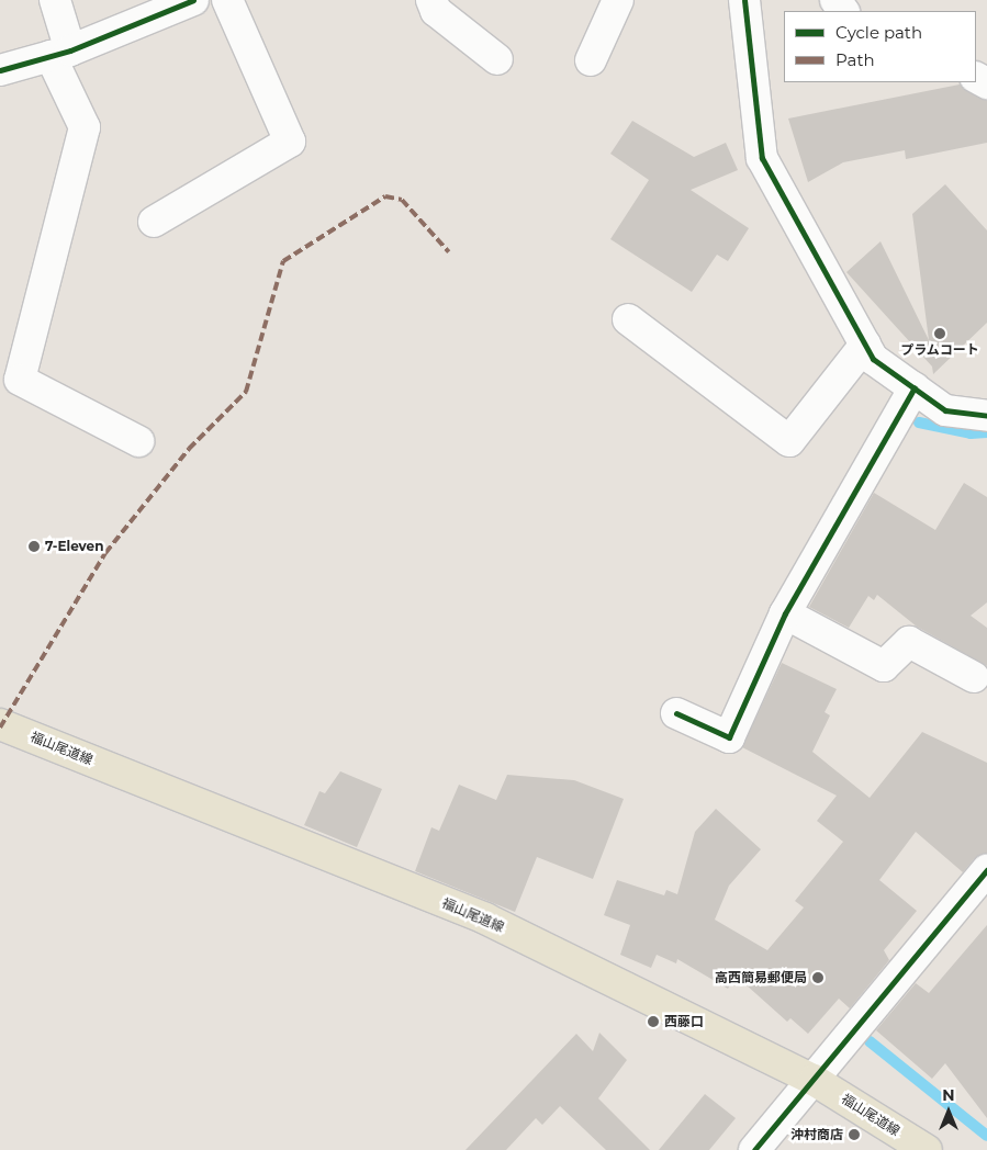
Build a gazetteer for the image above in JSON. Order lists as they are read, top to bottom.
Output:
{
  "streets": {
    "main road": ["福山尾道線"]
  },
  "places": [
    "プラムコート",
    "7-Eleven",
    "高西簡易郵便局",
    "西藤口",
    "沖村商店"
  ],
  "legend": ["Cycle path", "Path"],
  "north": "top"
}
